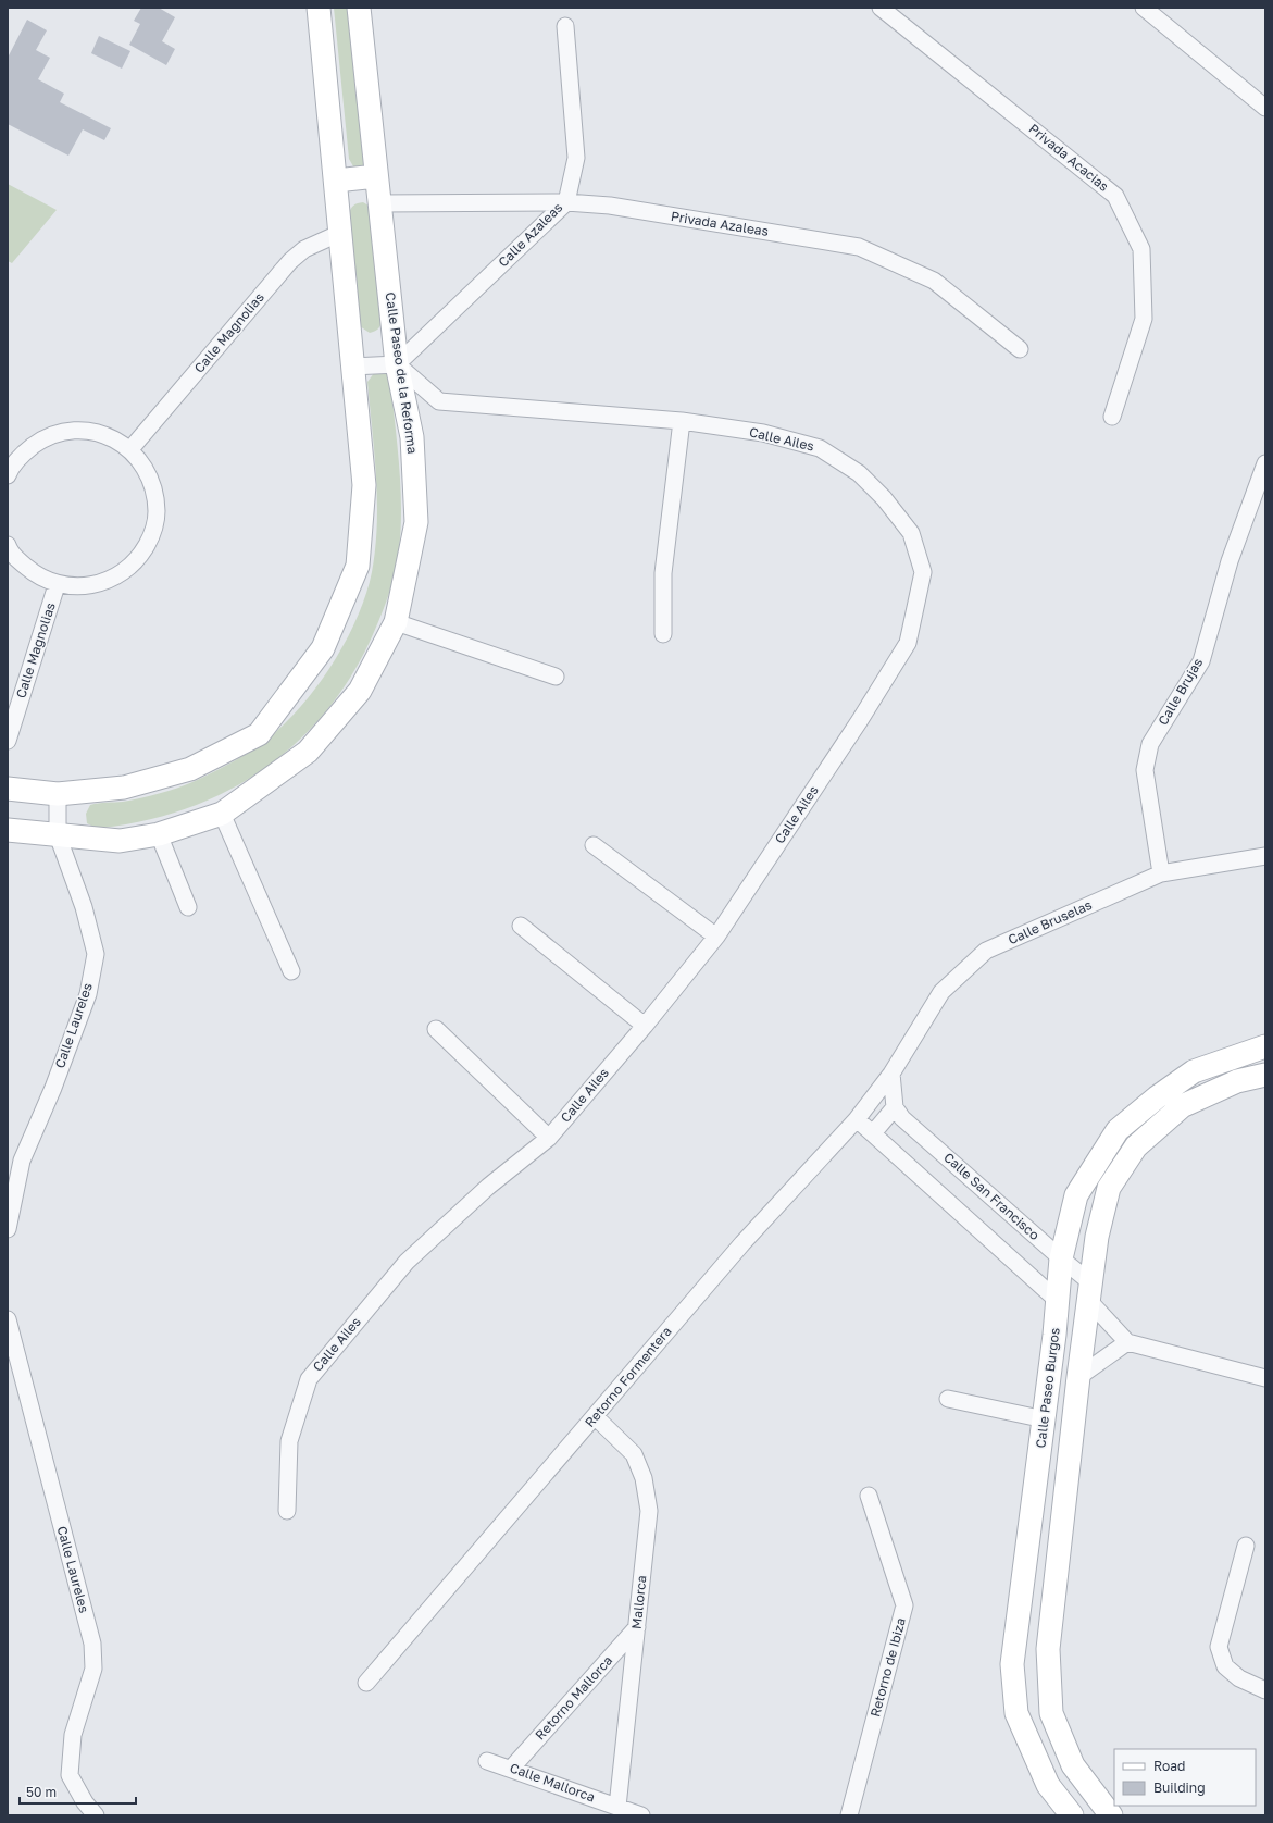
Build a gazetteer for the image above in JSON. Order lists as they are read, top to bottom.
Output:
{
  "streets": {
    "main road": ["Calle Paseo de la Reforma", "Calle Paseo Burgos"],
    "street": [
      "Privada Acacias",
      "Privada Azaleas",
      "Calle Azaleas",
      "Calle Magnolias",
      "Calle Ailes",
      "Calle Brujas",
      "Calle Bruselas",
      "Calle Laureles",
      "Calle San Francisco",
      "Retorno Formentera",
      "Mallorca",
      "Retorno de Ibiza",
      "Retorno Mallorca",
      "Calle Mallorca"
    ]
  },
  "crossings": [
    ["Privada Azaleas", "Calle Azaleas"],
    ["Calle Azaleas", "Calle Paseo de la Reforma"],
    ["Calle Azaleas", "Calle Ailes"],
    ["Calle Paseo de la Reforma", "Calle Ailes"],
    ["Calle Paseo de la Reforma", "Calle Laureles"],
    ["Calle Brujas", "Calle Bruselas"],
    ["Calle Bruselas", "Retorno Formentera"],
    ["Calle San Francisco", "Calle Paseo Burgos"],
    ["Retorno Formentera", "Mallorca"],
    ["Mallorca", "Retorno Mallorca"],
    ["Mallorca", "Calle Mallorca"],
    ["Retorno Mallorca", "Calle Mallorca"]
  ],
  "legend": ["Road", "Building"],
  "scale_bar": "50 m"
}
